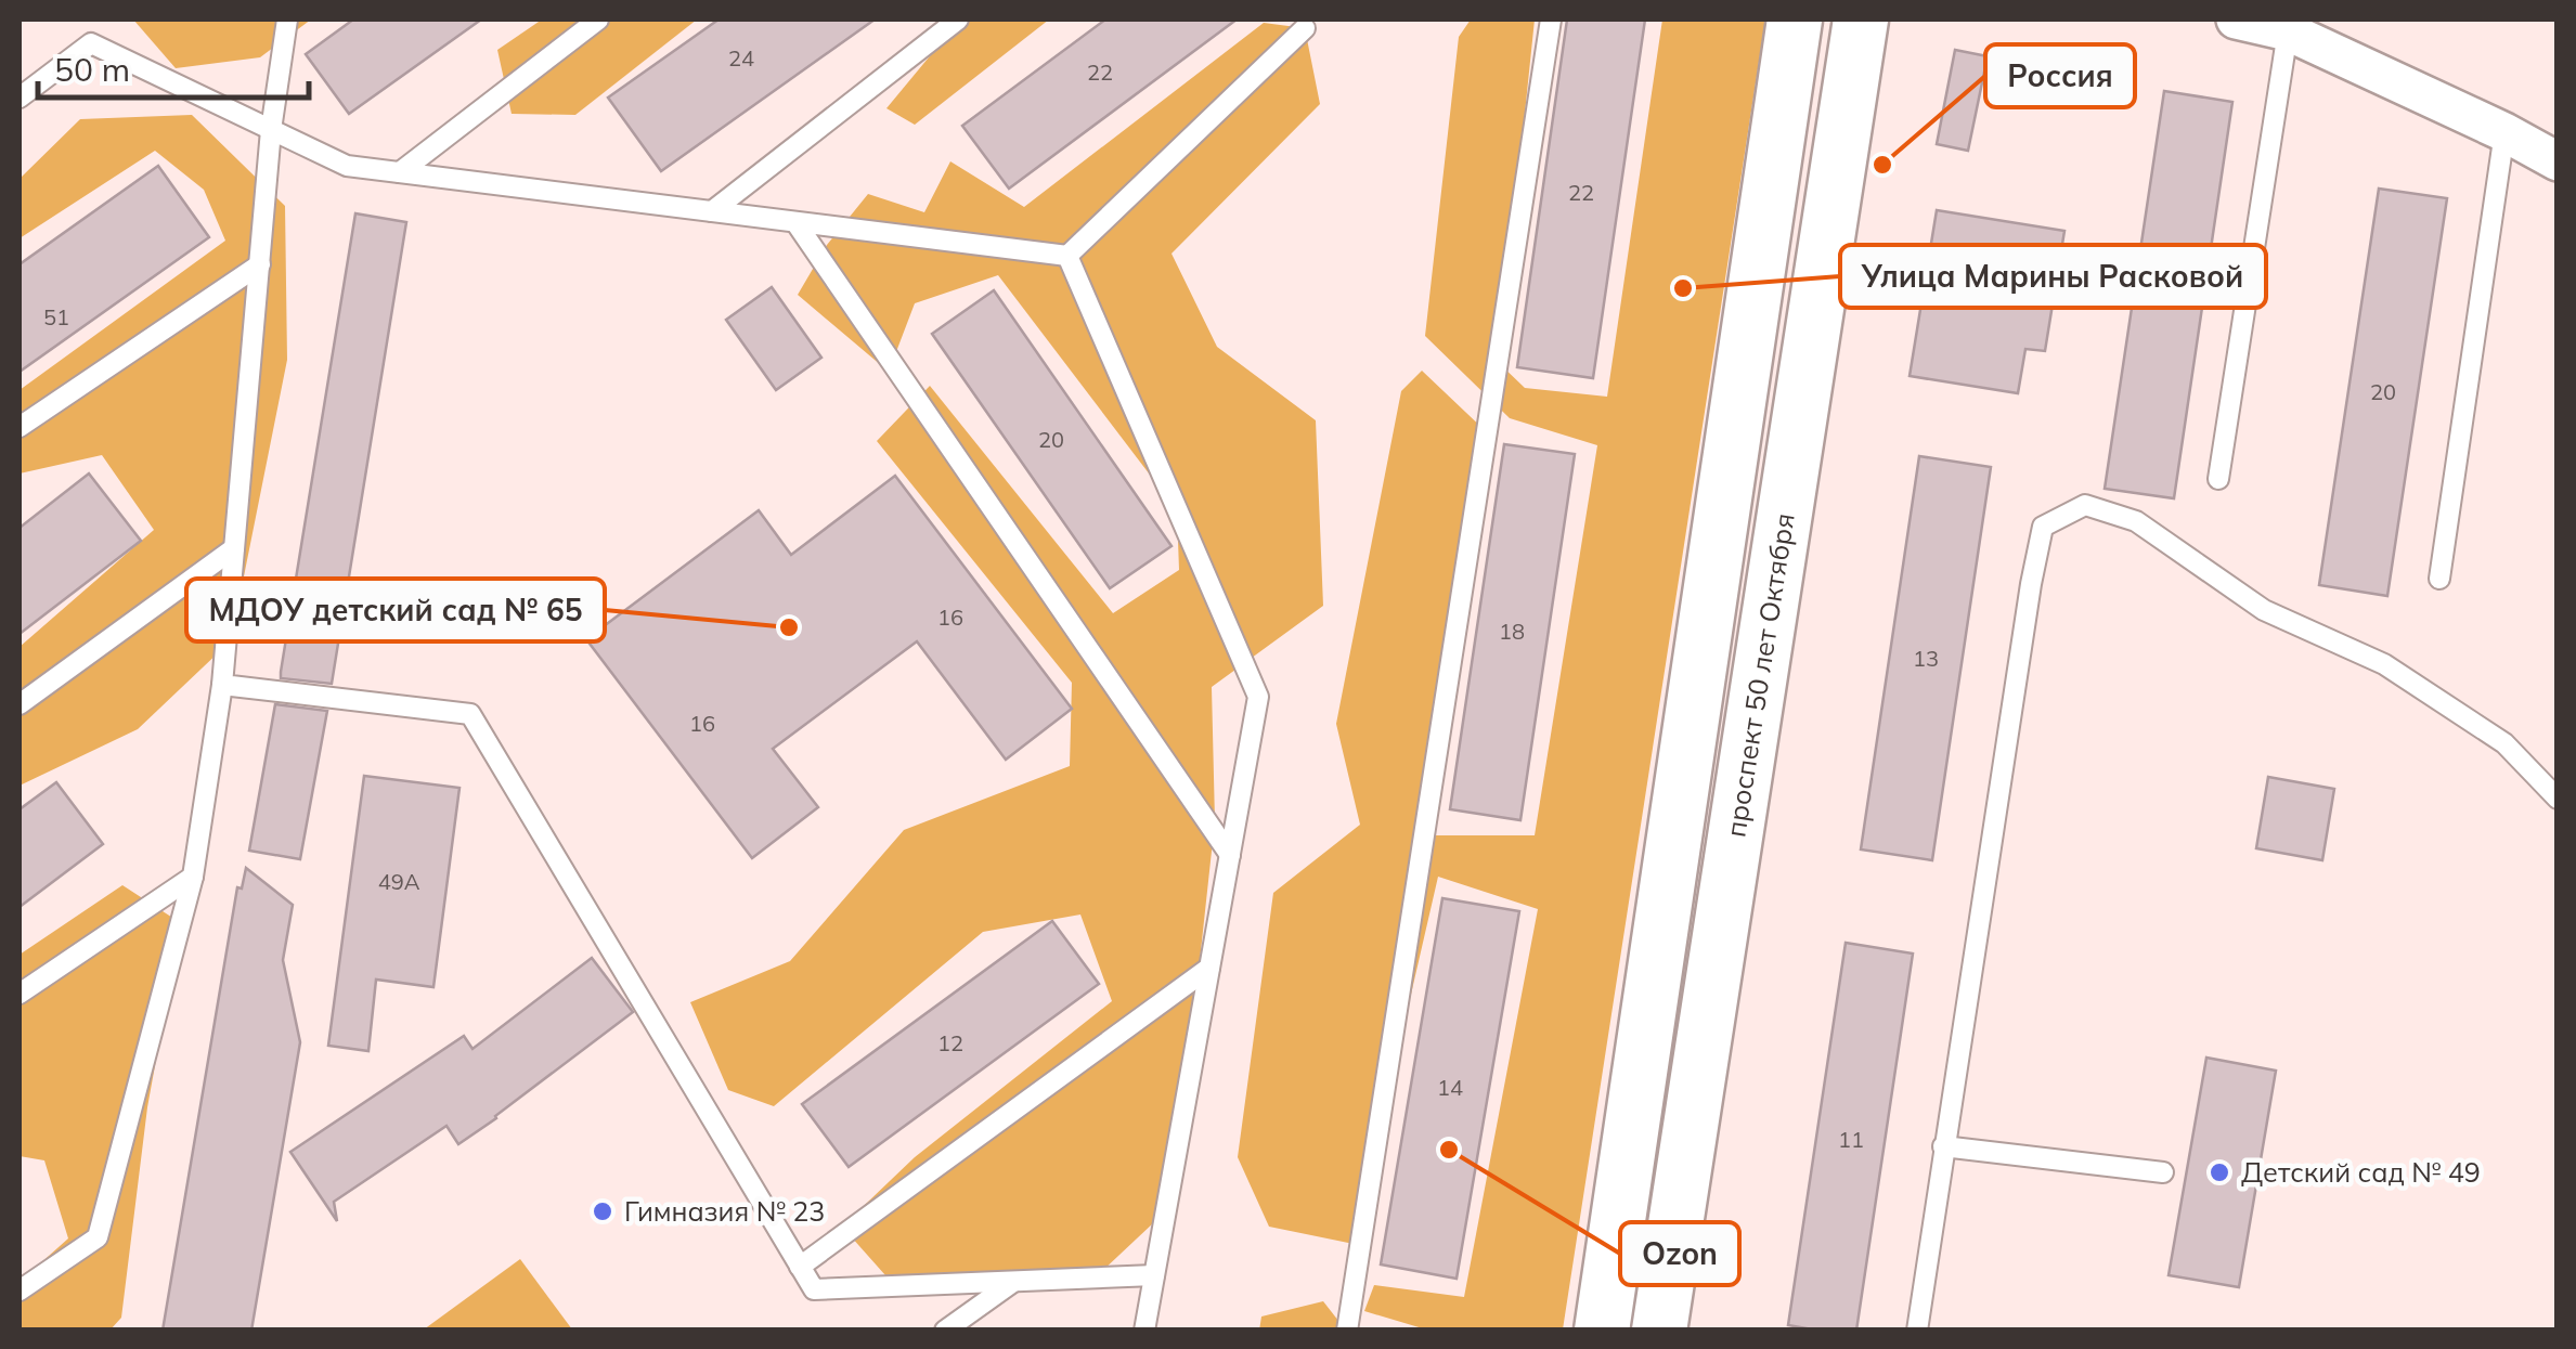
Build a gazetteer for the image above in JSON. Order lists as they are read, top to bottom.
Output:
{
  "streets": {
    "main road": ["проспект 50 лет Октября"]
  },
  "places": [
    "Россия",
    "Улица Марины Расковой",
    "МДОУ детский сад № 65",
    "Ozon",
    "Детский сад № 49",
    "Гимназия № 23"
  ],
  "house_numbers": [
    "24",
    "22",
    "22",
    "51",
    "20",
    "20",
    "16",
    "18",
    "13",
    "16",
    "49А",
    "12",
    "14",
    "11"
  ],
  "scale_bar": "50 m"
}
